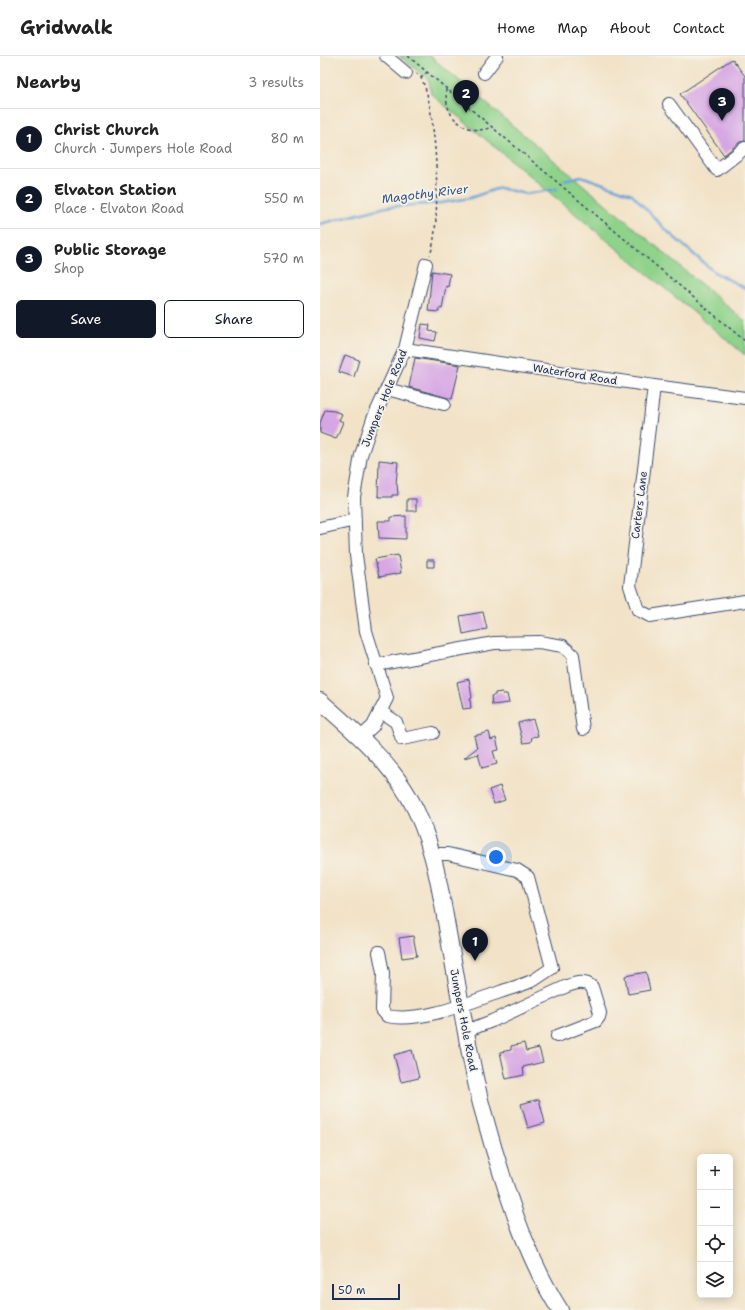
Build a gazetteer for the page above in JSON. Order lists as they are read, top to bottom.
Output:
{
  "streets": {
    "main road": ["Jumpers Hole Road"],
    "street": ["Waterford Road", "Carters Lane"]
  },
  "crossings": [
    ["Waterford Road", "Jumpers Hole Road"],
    ["Waterford Road", "Carters Lane"]
  ],
  "water": ["Magothy River"],
  "scale_bar": "50 m",
  "page": {
    "header": "Gridwalk",
    "nav": [
      "Home",
      "Map",
      "About",
      "Contact"
    ],
    "heading": ["Nearby", "3 results"],
    "pins": ["2", "3", "1"],
    "list": [
      {
        "mark": "1",
        "name": "Christ Church",
        "note": "Church · Jumpers Hole Road",
        "value": "80 m"
      },
      {
        "mark": "2",
        "name": "Elvaton Station",
        "note": "Place · Elvaton Road",
        "value": "550 m"
      },
      {
        "mark": "3",
        "name": "Public Storage",
        "note": "Shop",
        "value": "570 m"
      }
    ],
    "buttons": ["Save", "Share"],
    "map_buttons": ["+", "−"],
    "scale": "50 m"
  }
}
